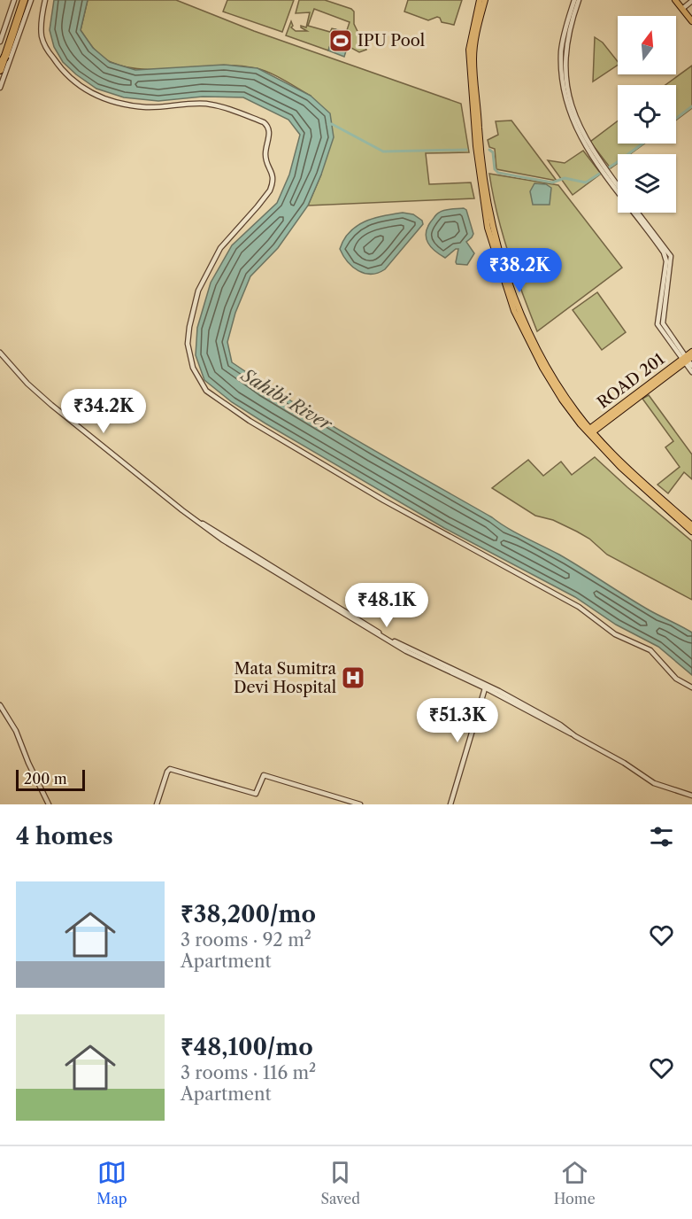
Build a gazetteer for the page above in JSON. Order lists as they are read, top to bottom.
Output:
{
  "streets": {
    "main road": ["ROAD 201"]
  },
  "water": ["Sahibi River"],
  "places": {
    "sports": ["IPU Pool"],
    "hospital": ["Mata Sumitra Devi Hospital"]
  },
  "scale_bar": "200 m",
  "north": "top",
  "page": {
    "price": [
      "₹38.2K",
      "₹34.2K",
      "₹48.1K",
      "₹51.3K"
    ],
    "scale": "200 m",
    "heading": "4 homes",
    "list": [
      {
        "name": "₹38,200/mo",
        "note": "3 rooms · 92 m² · Apartment"
      },
      {
        "name": "₹48,100/mo",
        "note": "3 rooms · 116 m² · Apartment"
      }
    ],
    "tabs": ["Map", "Saved", "Home"]
  }
}
